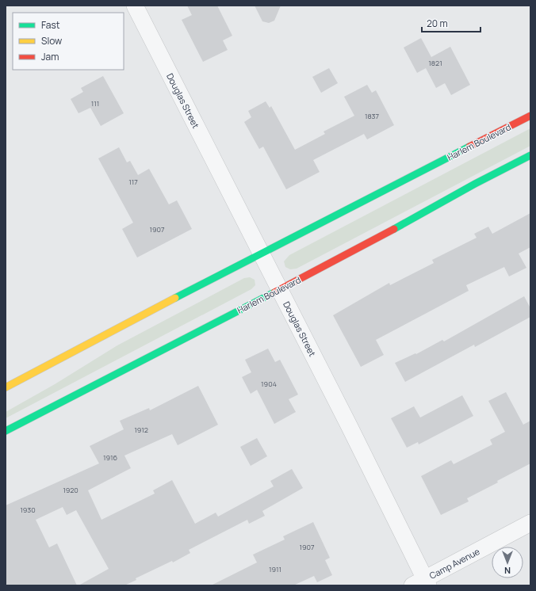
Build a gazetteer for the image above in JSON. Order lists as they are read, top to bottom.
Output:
{
  "streets": {
    "street": ["Douglas Street", "Harlem Boulevard", "Camp Avenue"]
  },
  "crossings": [
    ["Douglas Street", "Harlem Boulevard"],
    ["Douglas Street", "Camp Avenue"]
  ],
  "house_numbers": [
    "1821",
    "111",
    "1837",
    "117",
    "1907",
    "1904",
    "1912",
    "1916",
    "1920",
    "1930",
    "1907",
    "1911"
  ],
  "legend": ["Fast", "Slow", "Jam"],
  "scale_bar": "20 m",
  "north": "bottom"
}
